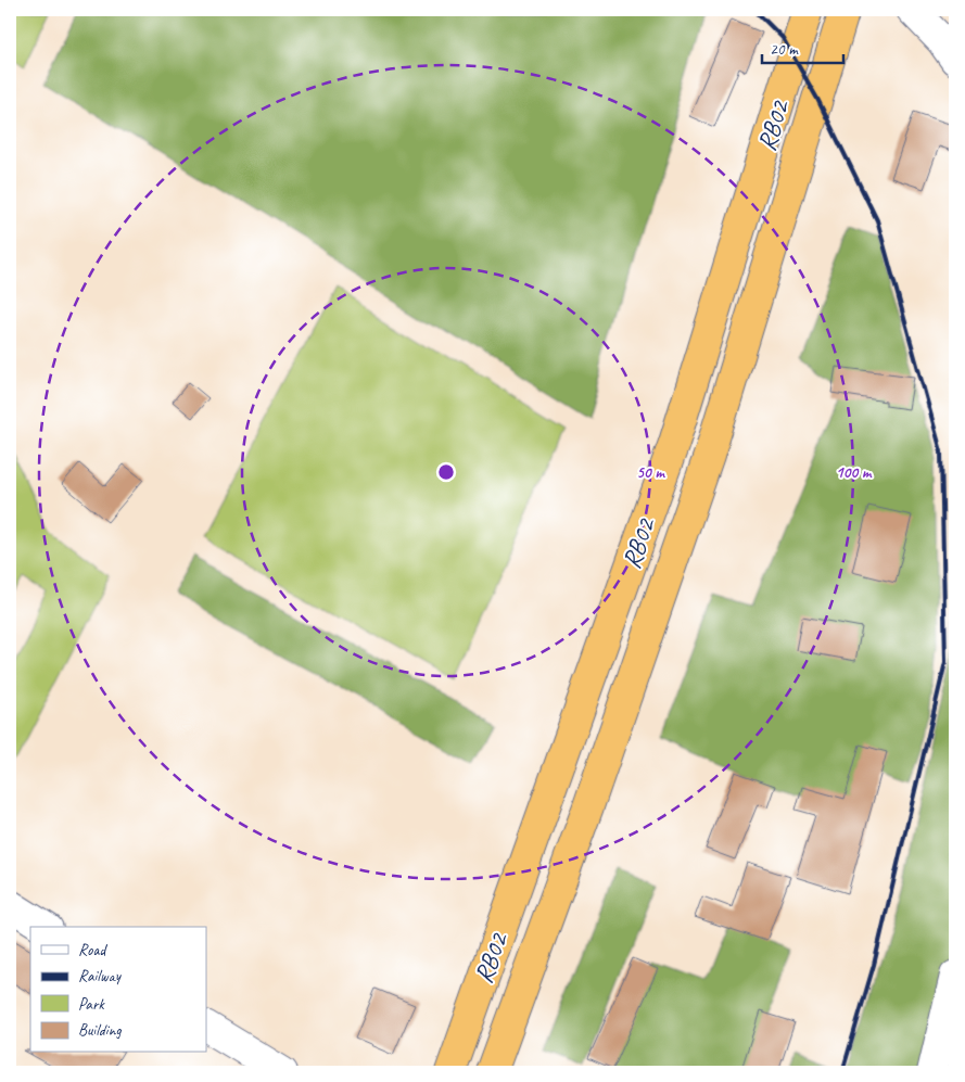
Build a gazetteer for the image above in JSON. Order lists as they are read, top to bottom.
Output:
{
  "streets": {
    "highway": ["RB02"]
  },
  "legend": [
    "Road",
    "Railway",
    "Park",
    "Building"
  ],
  "scale_bar": "20 m",
  "rings": ["50 m", "100 m"]
}
